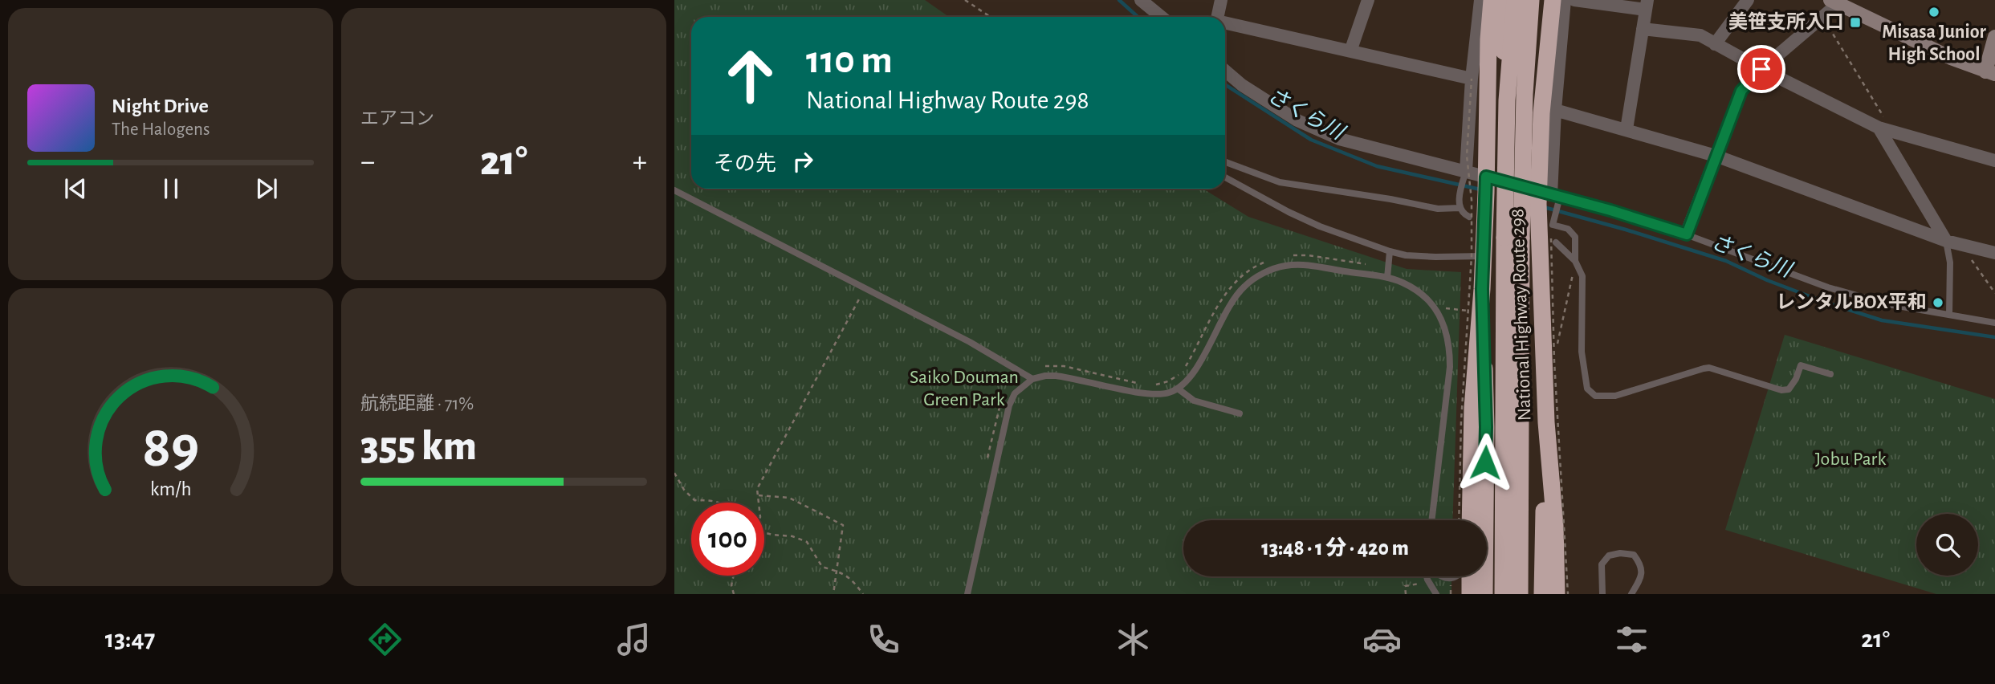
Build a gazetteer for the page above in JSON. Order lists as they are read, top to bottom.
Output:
{
  "streets": {
    "highway": ["National Highway Route 298"]
  },
  "water": ["さくら川"],
  "parks": ["Saiko Douman Green Park", "Jobu Park"],
  "places": {
    "other": ["Misasa Junior High School", "レンタルBOX平和"],
    "transit": ["美笹支所入口"]
  },
  "page": {
    "tile": [
      "エアコン",
      ["航続距離 · 71%", "355 km"]
    ],
    "turn": ["110 m", "National Highway Route 298"],
    "song": ["Night Drive", "The Halogens"],
    "then": "その先",
    "heat": ["−", "21°", "+"],
    "limit": "100",
    "trip": "13:48 · 1 分 · 420 m",
    "tabs": ["13:47", "21°"],
    "gauge": ["89", "km/h"]
  }
}
